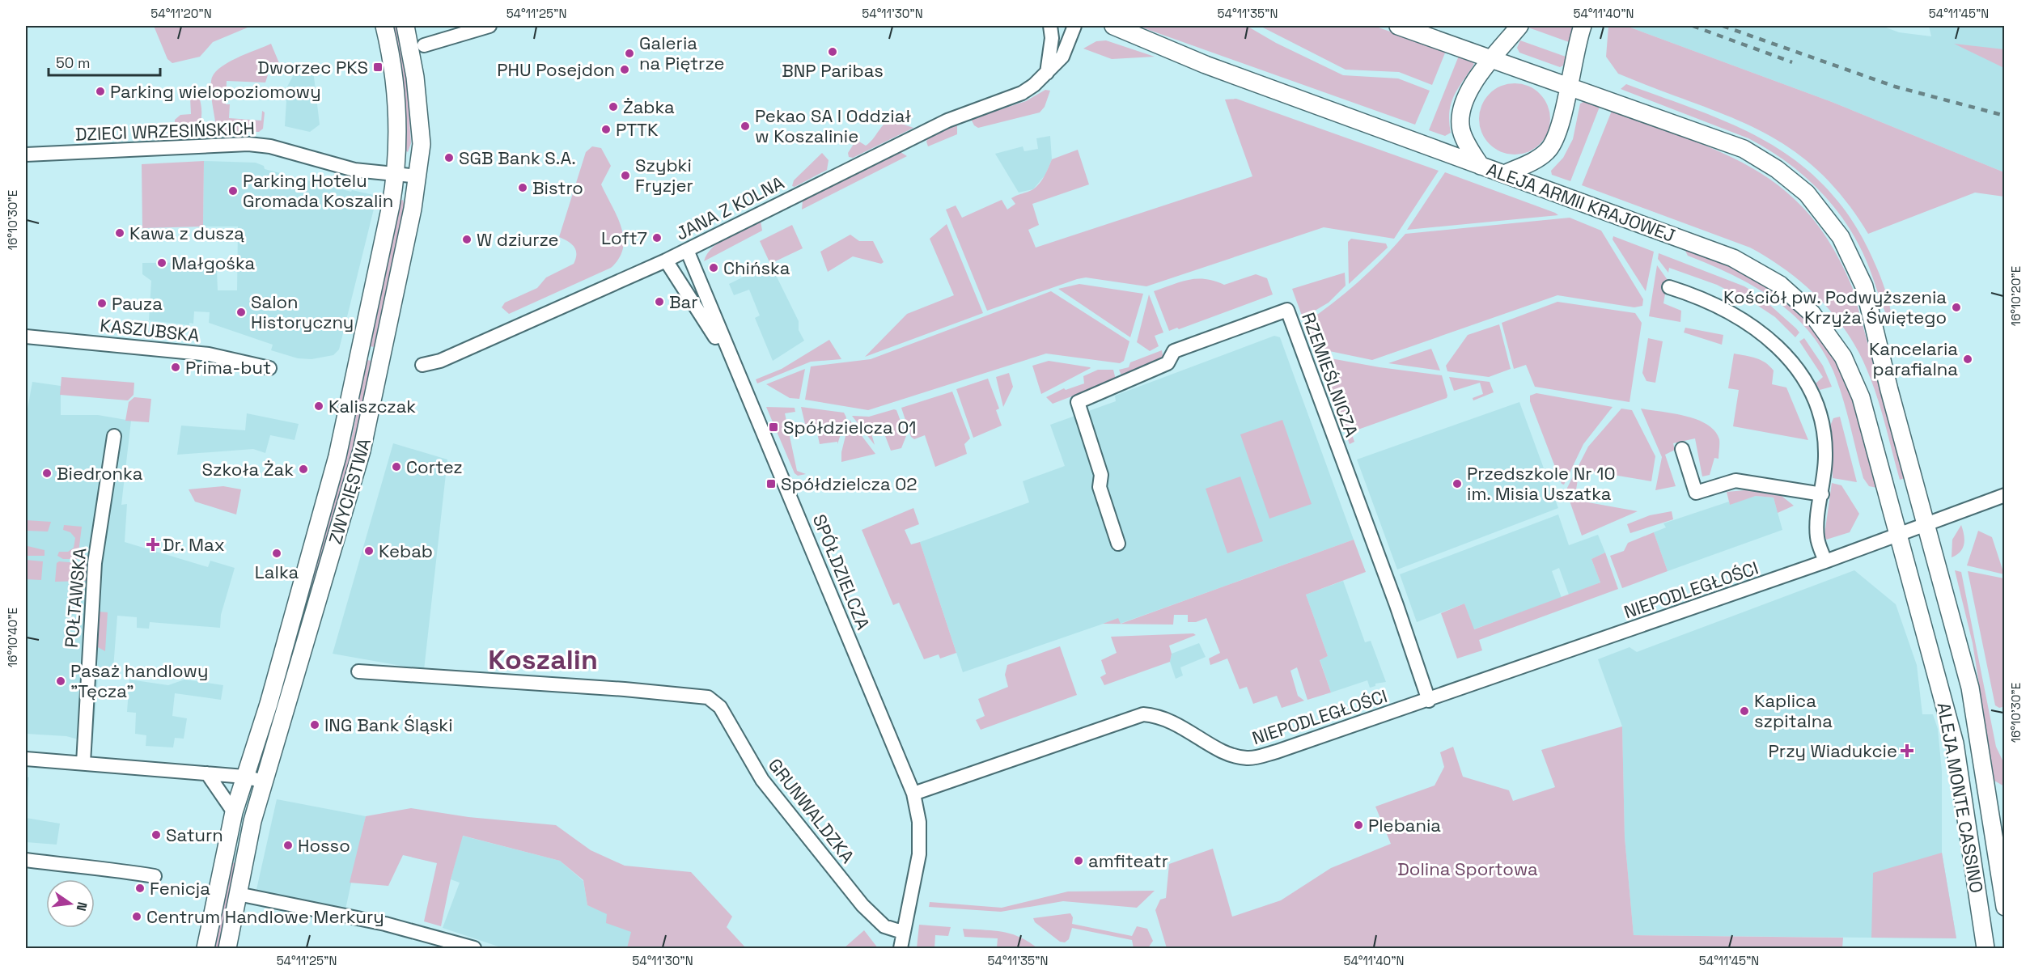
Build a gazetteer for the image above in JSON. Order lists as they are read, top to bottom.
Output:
{
  "streets": {
    "street": [
      "DZIECI WRZESIŃSKICH",
      "ALEJA ARMII KRAJOWEJ",
      "JANA Z KOLNA",
      "KASZUBSKA",
      "RZEMIEŚLNICZA",
      "ZWYCIĘSTWA",
      "SPÓŁDZIELCZA",
      "NIEPODLEGŁOŚCI",
      "POŁTAWSKA",
      "ALEJA MONTE CASSINO",
      "GRUNWALDZKA"
    ]
  },
  "crossings": [
    ["DZIECI WRZESIŃSKICH", "ZWYCIĘSTWA"],
    ["ALEJA ARMII KRAJOWEJ", "NIEPODLEGŁOŚCI"],
    ["ALEJA ARMII KRAJOWEJ", "ALEJA MONTE CASSINO"],
    ["JANA Z KOLNA", "SPÓŁDZIELCZA"],
    ["RZEMIEŚLNICZA", "NIEPODLEGŁOŚCI"],
    ["SPÓŁDZIELCZA", "NIEPODLEGŁOŚCI"],
    ["NIEPODLEGŁOŚCI", "ALEJA MONTE CASSINO"]
  ],
  "districts": ["Koszalin"],
  "parks": ["Dolina Sportowa"],
  "places": {
    "other": [
      "BNP Paribas",
      "Galeria na Piętrze",
      "PHU Posejdon",
      "Parking wielopoziomowy",
      "Żabka",
      "Pekao SA I Oddział w Koszalinie",
      "PTTK",
      "SGB Bank S.A.",
      "Szybki Fryzjer",
      "Bistro",
      "Parking Hotelu Gromada Koszalin",
      "Kawa z duszą",
      "Loft7",
      "W dziurze",
      "Małgośka",
      "Chińska",
      "Bar",
      "Pauza",
      "Kościół pw. Podwyższenia Krzyża Świętego",
      "Salon Historyczny",
      "Kancelaria parafialna",
      "Prima-but",
      "Kaliszczak",
      "Cortez",
      "Szkoła Żak",
      "Biedronka",
      "Przedszkole Nr 10 im. Misia Uszatka",
      "Kebab",
      "Lalka",
      "Pasaż handlowy \"Tęcza\"",
      "Kaplica szpitalna",
      "ING Bank Śląski",
      "Plebania",
      "Saturn",
      "Hosso",
      "amfiteatr",
      "Fenicja",
      "Centrum Handlowe Merkury"
    ],
    "transit": ["Dworzec PKS", "Spółdzielcza 01", "Spółdzielcza 02"],
    "health": ["Dr. Max", "Przy Wiadukcie"]
  },
  "scale_bar": "50 m",
  "north": "right",
  "coordinates": [
    "54°11'20\"N",
    "54°11'25\"N",
    "54°11'30\"N",
    "54°11'35\"N",
    "54°11'40\"N",
    "54°11'45\"N",
    "16°10'30\"E",
    "16°10'20\"E",
    "16°10'40\"E"
  ]
}
